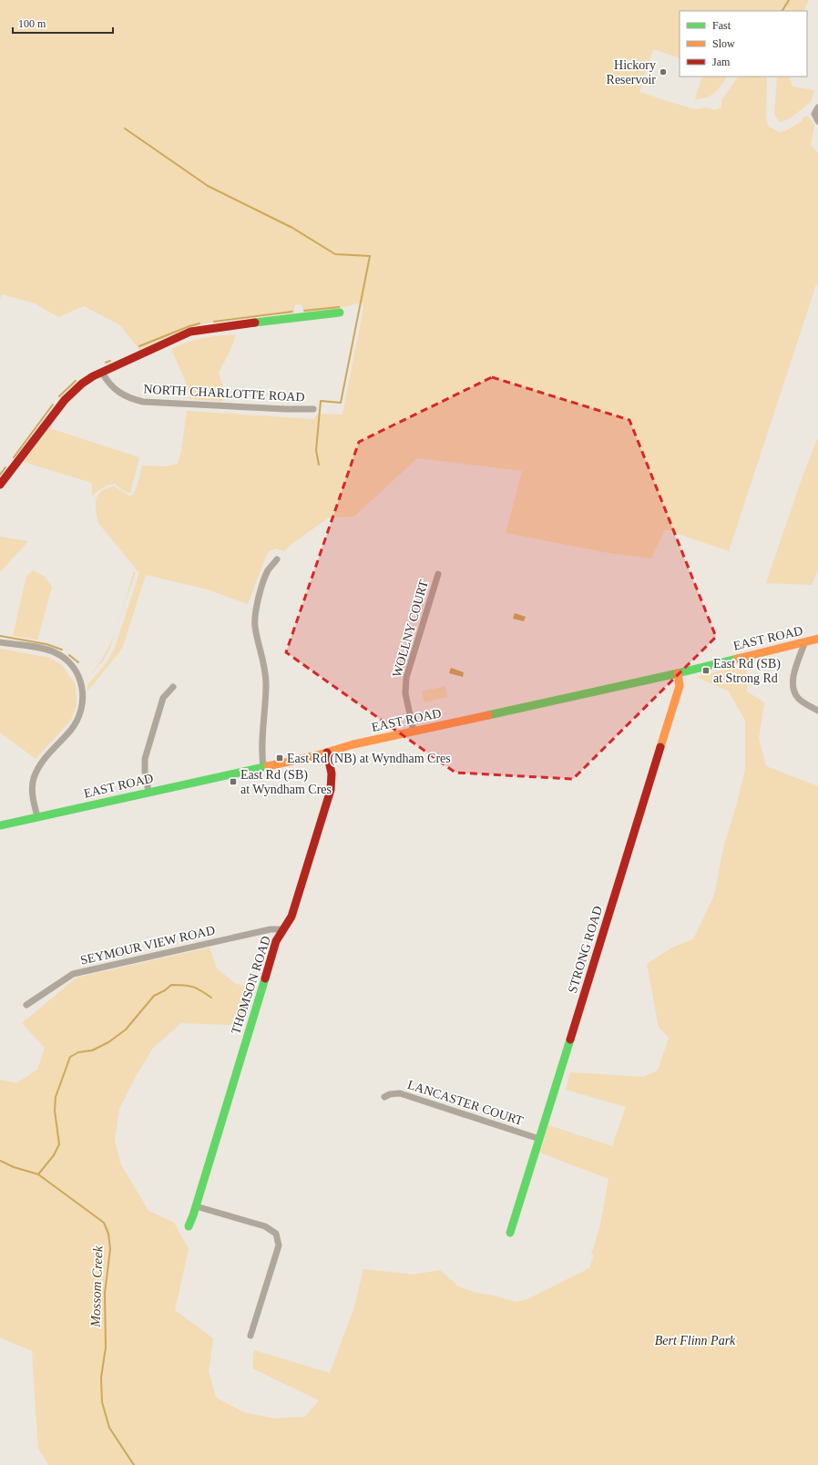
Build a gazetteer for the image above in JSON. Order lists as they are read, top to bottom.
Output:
{
  "streets": {
    "street": [
      "NORTH CHARLOTTE ROAD",
      "WOLLNY COURT",
      "EAST ROAD",
      "SEYMOUR VIEW ROAD",
      "STRONG ROAD",
      "THOMSON ROAD",
      "LANCASTER COURT"
    ]
  },
  "crossings": [
    ["WOLLNY COURT", "EAST ROAD"],
    ["EAST ROAD", "STRONG ROAD"],
    ["EAST ROAD", "THOMSON ROAD"],
    ["SEYMOUR VIEW ROAD", "THOMSON ROAD"],
    ["STRONG ROAD", "LANCASTER COURT"]
  ],
  "water": ["Mossom Creek"],
  "parks": ["Bert Flinn Park"],
  "places": {
    "other": ["Hickory Reservoir"],
    "transit": ["East Rd (SB) at Strong Rd", "East Rd (NB) at Wyndham Cres", "East Rd (SB) at Wyndham Cres"]
  },
  "legend": ["Fast", "Slow", "Jam"],
  "scale_bar": "100 m"
}
